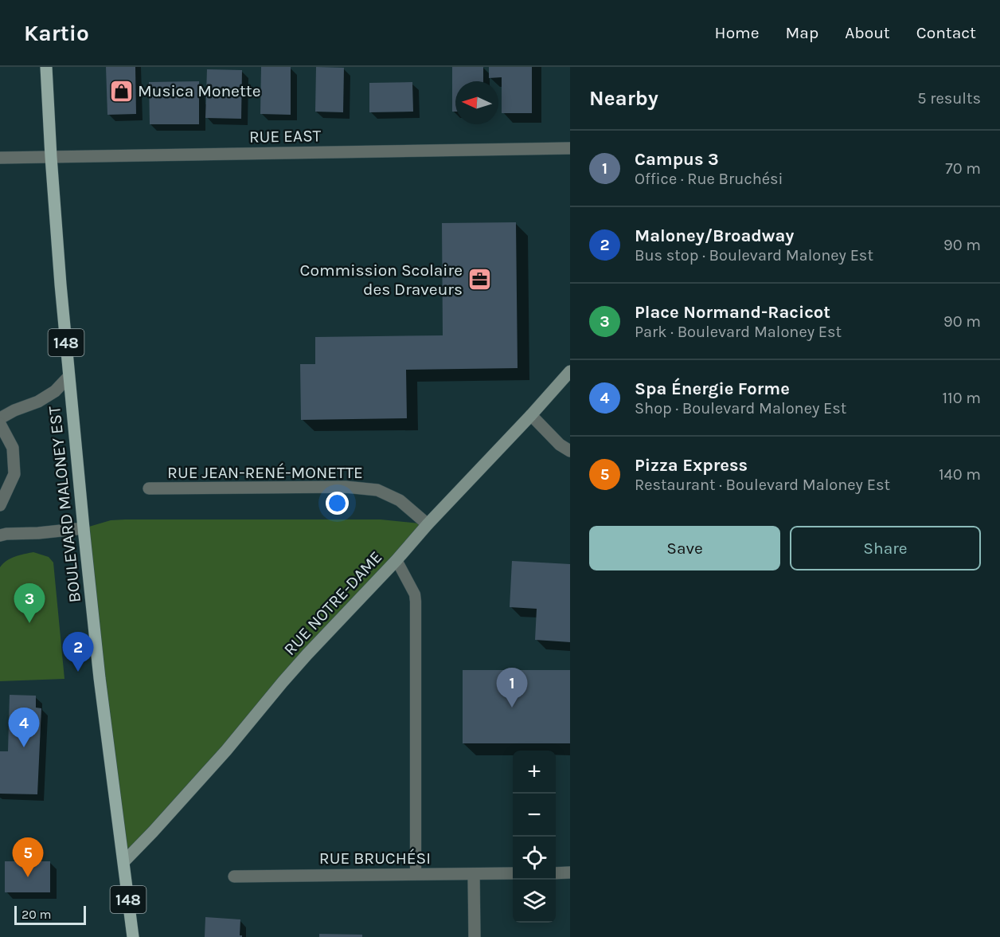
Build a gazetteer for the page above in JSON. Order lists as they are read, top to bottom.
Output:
{
  "streets": {
    "main road": ["148", "BOULEVARD MALONEY EST"],
    "street": [
      "RUE EAST",
      "RUE JEAN-RENÉ-MONETTE",
      "RUE NOTRE-DAME",
      "RUE BRUCHÉSI"
    ]
  },
  "crossings": [
    ["RUE EAST", "BOULEVARD MALONEY EST"],
    ["RUE JEAN-RENÉ-MONETTE", "RUE NOTRE-DAME"],
    ["BOULEVARD MALONEY EST", "RUE NOTRE-DAME"]
  ],
  "places": {
    "shop": ["Musica Monette"],
    "office": ["Commission Scolaire des Draveurs"]
  },
  "scale_bar": "20 m",
  "north": "left",
  "page": {
    "header": "Kartio",
    "nav": [
      "Home",
      "Map",
      "About",
      "Contact"
    ],
    "heading": ["Nearby", "5 results"],
    "list": [
      {
        "mark": "1",
        "name": "Campus 3",
        "note": "Office · Rue Bruchési",
        "value": "70 m"
      },
      {
        "mark": "2",
        "name": "Maloney/Broadway",
        "note": "Bus stop · Boulevard Maloney Est",
        "value": "90 m"
      },
      {
        "mark": "3",
        "name": "Place Normand-Racicot",
        "note": "Park · Boulevard Maloney Est",
        "value": "90 m"
      },
      {
        "mark": "4",
        "name": "Spa Énergie Forme",
        "note": "Shop · Boulevard Maloney Est",
        "value": "110 m"
      },
      {
        "mark": "5",
        "name": "Pizza Express",
        "note": "Restaurant · Boulevard Maloney Est",
        "value": "140 m"
      }
    ],
    "buttons": ["Save", "Share"],
    "pins": [
      "3",
      "2",
      "1",
      "4",
      "5"
    ],
    "map_buttons": ["+", "−"],
    "scale": "20 m"
  }
}
